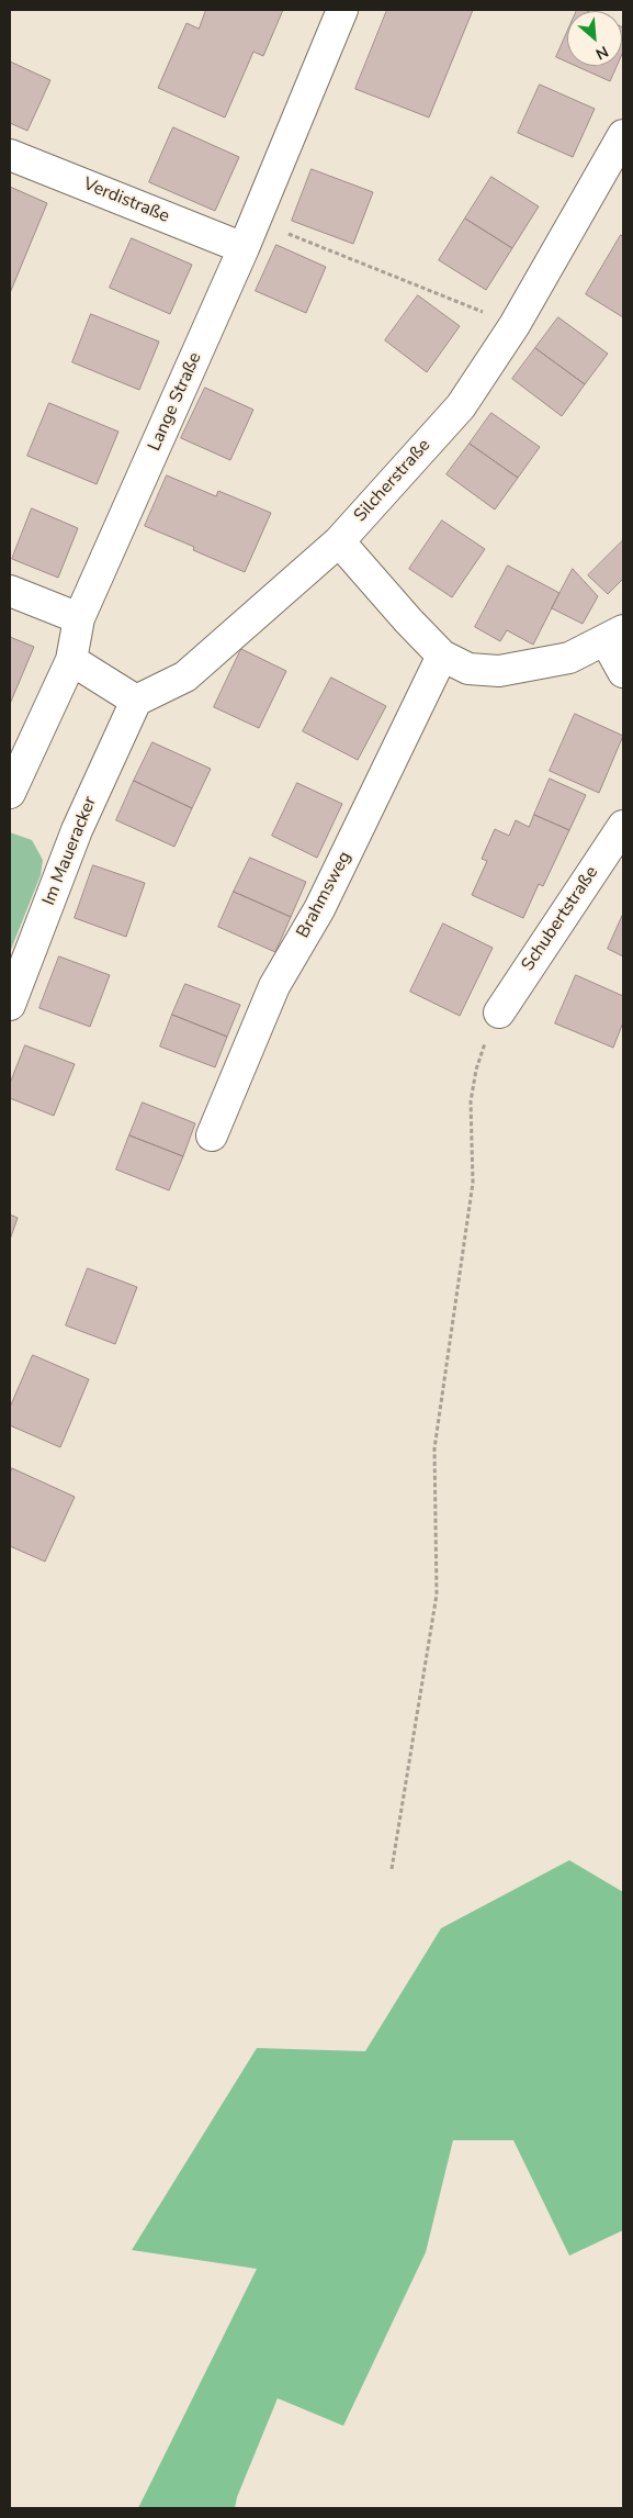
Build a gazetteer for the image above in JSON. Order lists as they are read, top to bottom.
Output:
{
  "streets": {
    "street": [
      "Verdistraße",
      "Lange Straße",
      "Silcherstraße",
      "Im Maueracker",
      "Brahmsweg",
      "Schubertstraße"
    ]
  },
  "crossings": [
    ["Verdistraße", "Lange Straße"],
    ["Silcherstraße", "Im Maueracker"]
  ],
  "north": "bottom right"
}
